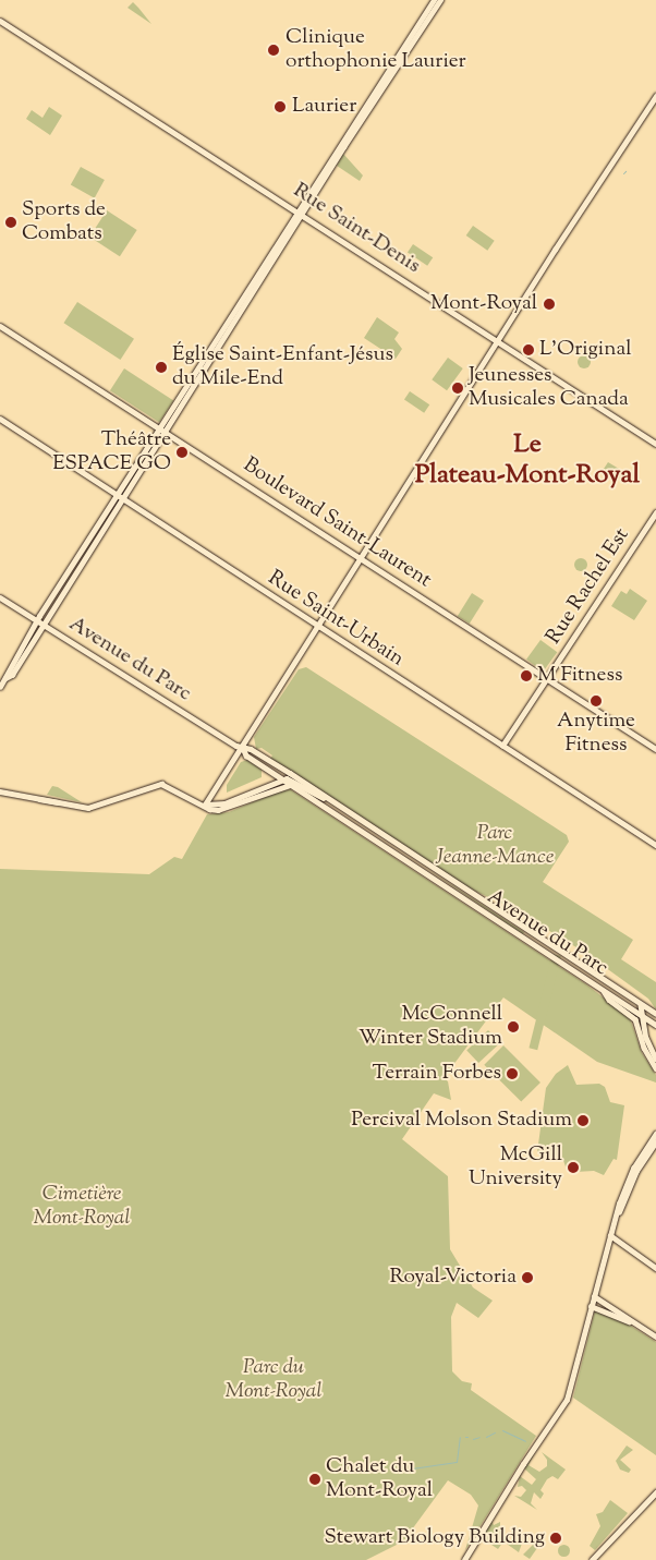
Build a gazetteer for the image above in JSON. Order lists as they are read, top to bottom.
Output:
{
  "streets": {
    "main road": [
      "Rue Saint-Denis",
      "Boulevard Saint-Laurent",
      "Rue Rachel Est",
      "Rue Saint-Urbain",
      "Avenue du Parc"
    ]
  },
  "crossings": [
    ["Boulevard Saint-Laurent", "Rue Rachel Est"],
    ["Rue Rachel Est", "Rue Saint-Urbain"]
  ],
  "districts": ["Le Plateau-Mont-Royal"],
  "parks": ["Parc Jeanne-Mance", "Cimetière Mont-Royal", "Parc du Mont-Royal"],
  "places": [
    "Clinique orthophonie Laurier",
    "Laurier",
    "Sports de Combats",
    "Mont-Royal",
    "L'Original",
    "Église Saint-Enfant-Jésus du Mile-End",
    "Jeunesses Musicales Canada",
    "Théâtre ESPACE GO",
    "M Fitness",
    "Anytime Fitness",
    "McConnell Winter Stadium",
    "Terrain Forbes",
    "Percival Molson Stadium",
    "McGill University",
    "Royal-Victoria",
    "Chalet du Mont-Royal",
    "Stewart Biology Building"
  ]
}
